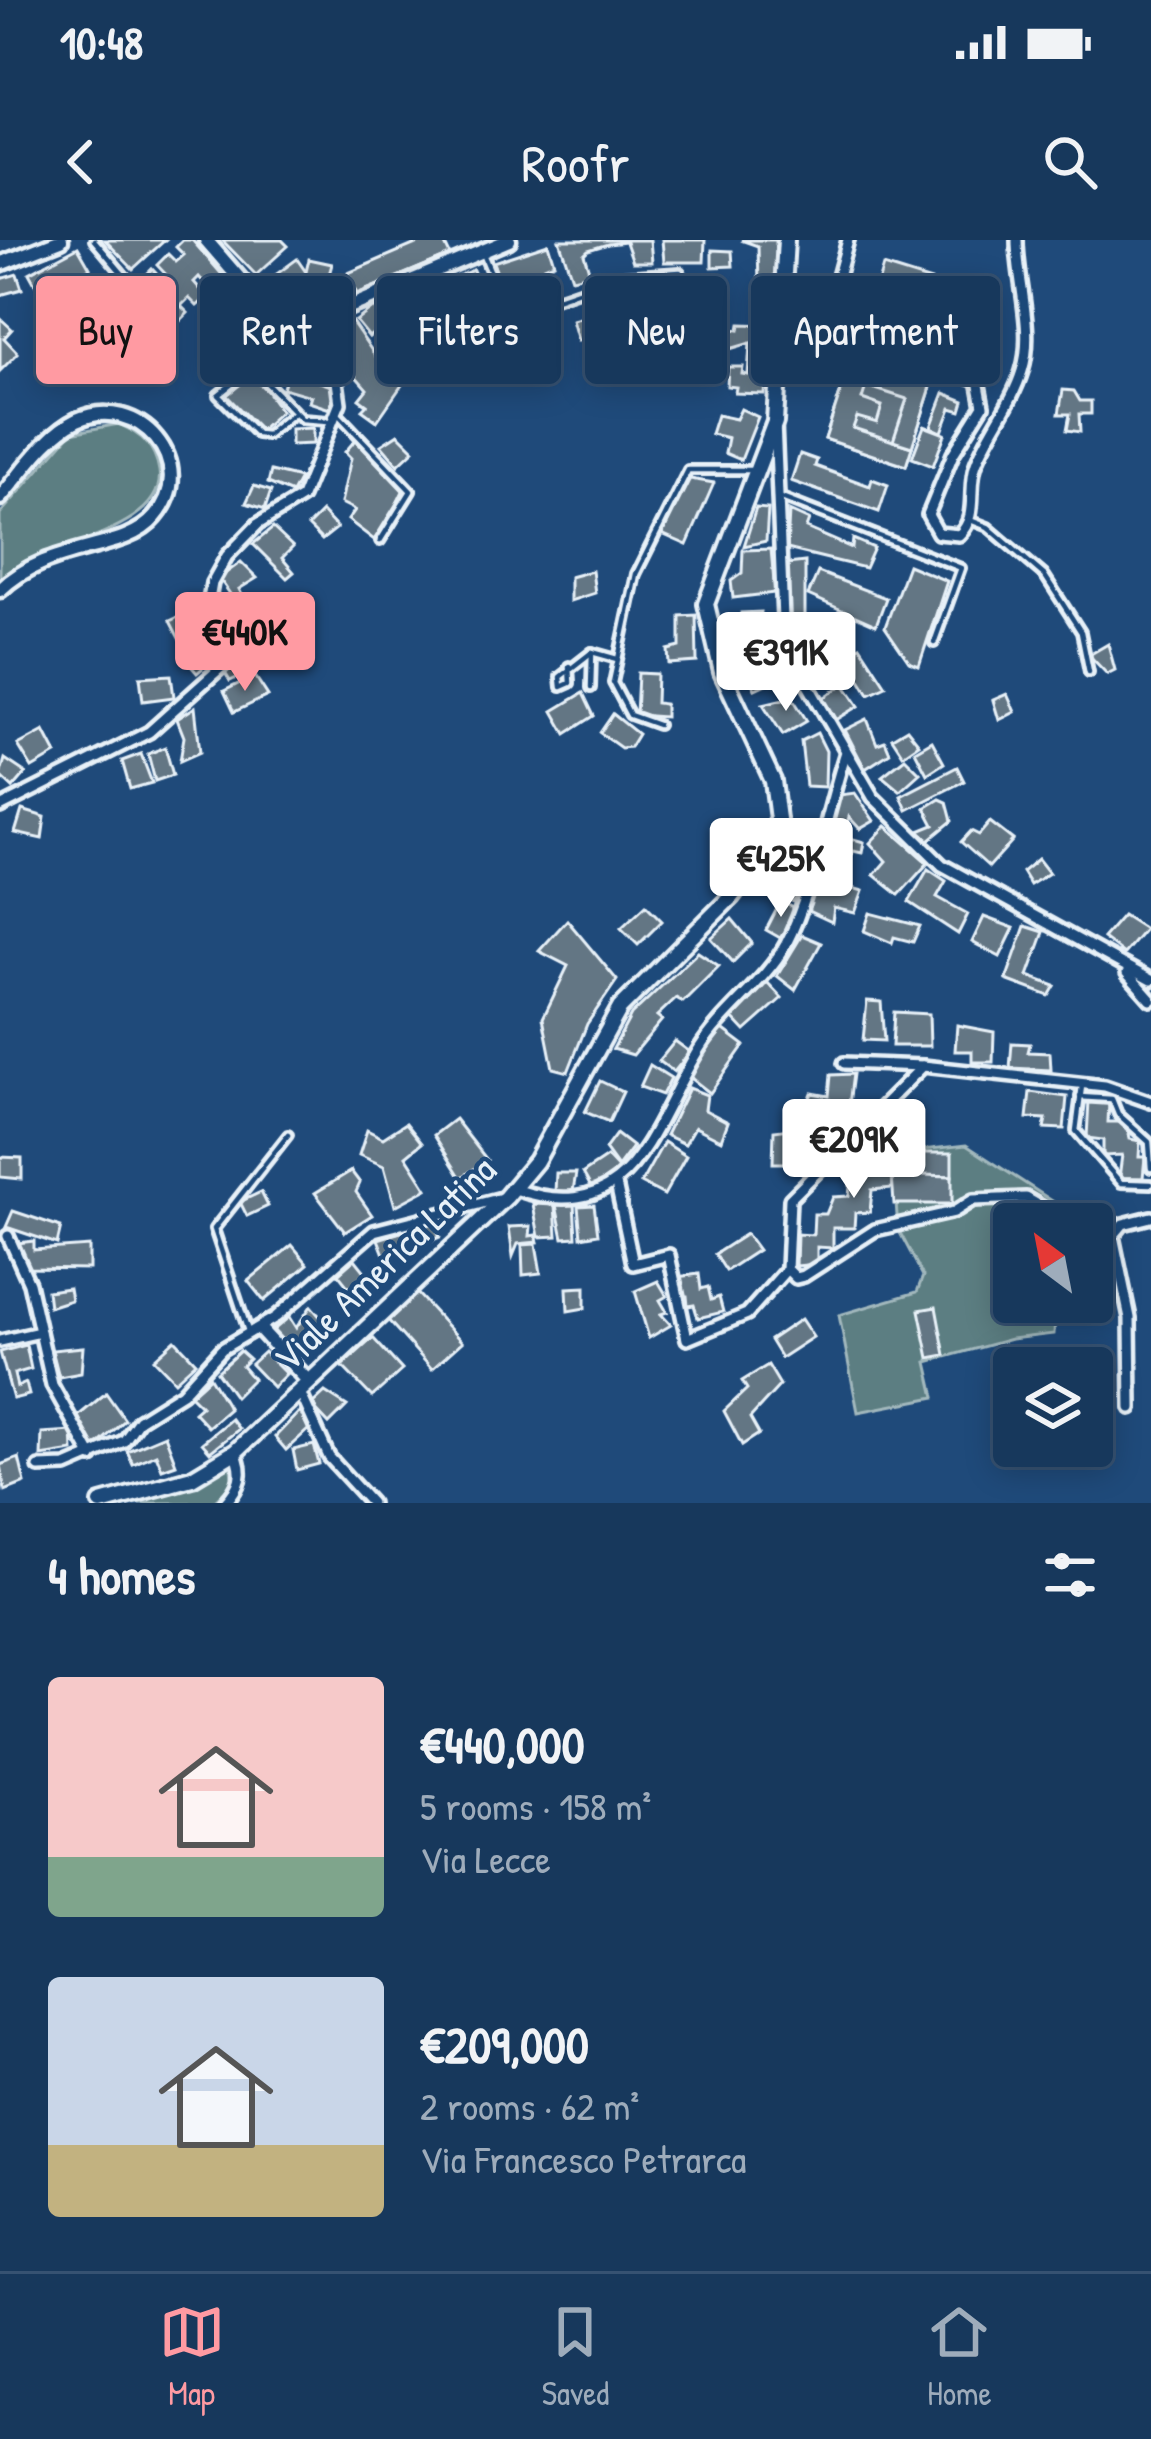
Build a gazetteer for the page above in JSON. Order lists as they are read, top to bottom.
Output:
{
  "streets": {
    "main road": ["Viale America Latina"]
  },
  "north": "top left",
  "page": {
    "status": "10:48",
    "header": "Roofr",
    "chip": [
      "Buy",
      "Rent",
      "Filters",
      "New",
      "Apartment"
    ],
    "price": [
      "€440K",
      "€391K",
      "€425K",
      "€209K"
    ],
    "heading": "4 homes",
    "list": [
      {
        "name": "€440,000",
        "note": "5 rooms · 158 m² · Via Lecce"
      },
      {
        "name": "€209,000",
        "note": "2 rooms · 62 m² · Via Francesco Petrarca"
      }
    ],
    "tabs": ["Map", "Saved", "Home"]
  }
}
